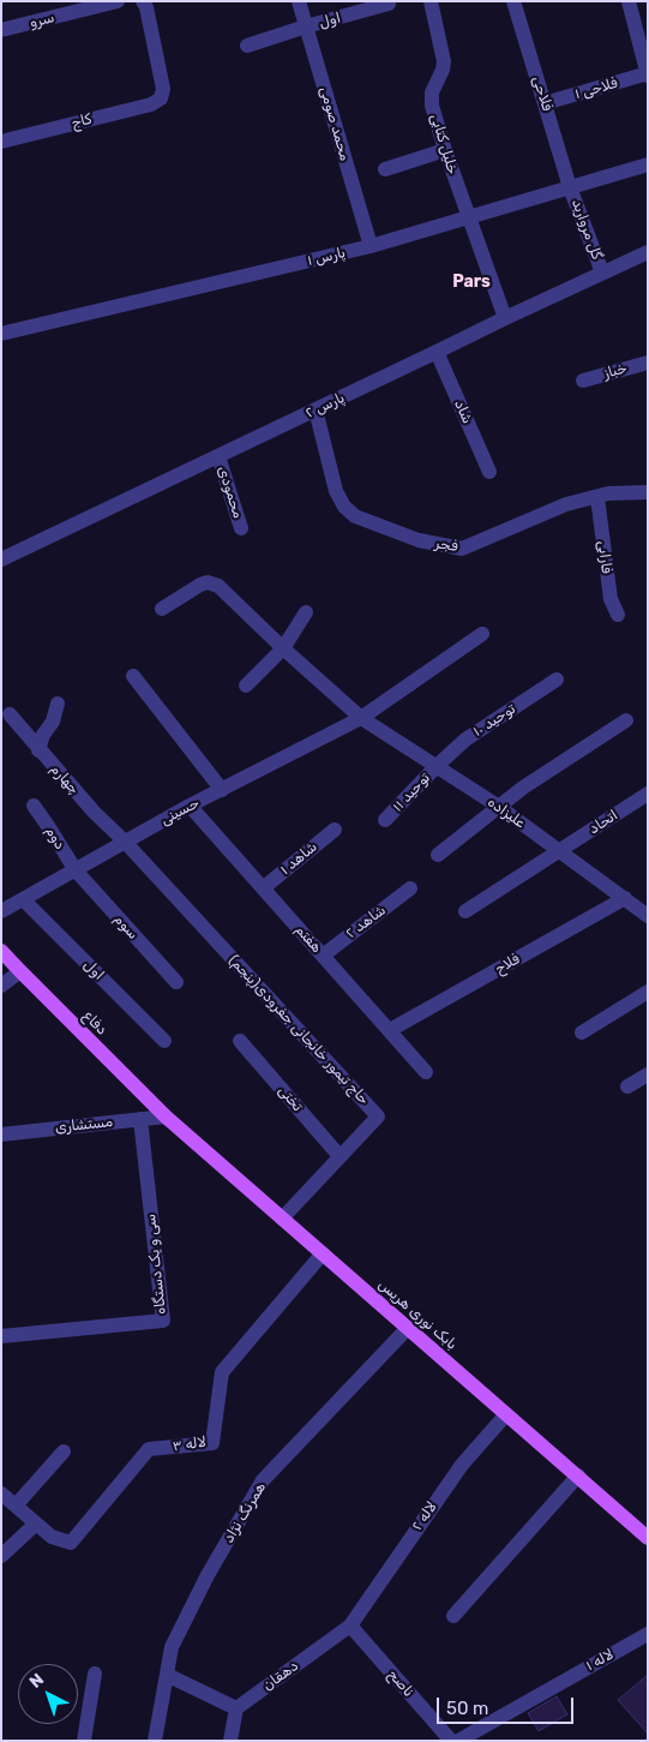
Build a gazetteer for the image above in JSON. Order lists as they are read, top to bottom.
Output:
{
  "streets": {
    "main road": ["دفاع", "بابک نوری هریس"],
    "street": [
      "سرو",
      "اول",
      "فلاحی ۱",
      "فلاحی",
      "کاج",
      "محمد صومی",
      "خلیل کتابی",
      "گل مروارید",
      "پارس ۱",
      "خباز",
      "پارس ۲",
      "شاد",
      "محمودی",
      "فجر",
      "فارابی",
      "توحید ۱۰",
      "چهارم",
      "توحید ‍۱۱",
      "حسینی",
      "علیزاده",
      "اتحاد",
      "دوم",
      "شاهد ۱",
      "شاهد ۲",
      "سوم",
      "هفتم",
      "فلاح",
      "حاج تیمور خانجانی جفرودی(پنجم)",
      "تختی",
      "مستشاری",
      "سی و یک دستگاه",
      "لاله ۳",
      "همرنگ نژاد",
      "لاله ۲",
      "لاله ۱",
      "دهقان",
      "ناصح"
    ]
  },
  "crossings": [
    ["اول", "محمد صومی"],
    ["اول", "حسینی"],
    ["فلاحی ۱", "فلاحی"],
    ["فلاحی", "گل مروارید"],
    ["فلاحی", "پارس ۱"],
    ["محمد صومی", "پارس ۱"],
    ["خلیل کتابی", "پارس ۱"],
    ["خلیل کتابی", "پارس ۲"],
    ["گل مروارید", "پارس ۱"],
    ["گل مروارید", "پارس ۲"],
    ["پارس ۲", "شاد"],
    ["پارس ۲", "محمودی"],
    ["پارس ۲", "فجر"],
    ["فجر", "فارابی"],
    ["توحید ۱۰", "توحید ‍۱۱"],
    ["توحید ۱۰", "علیزاده"],
    ["چهارم", "حسینی"],
    ["چهارم", "حاج تیمور خانجانی جفرودی(پنجم)"],
    ["توحید ‍۱۱", "علیزاده"],
    ["حسینی", "علیزاده"],
    ["حسینی", "دوم"],
    ["حسینی", "سوم"],
    ["حسینی", "هفتم"],
    ["حسینی", "حاج تیمور خانجانی جفرودی(پنجم)"],
    ["علیزاده", "اتحاد"],
    ["علیزاده", "فلاح"],
    ["دوم", "سوم"],
    ["شاهد ۱", "هفتم"],
    ["شاهد ۲", "هفتم"],
    ["هفتم", "فلاح"],
    ["دفاع", "مستشاری"],
    ["دفاع", "بابک نوری هریس"],
    ["حاج تیمور خانجانی جفرودی(پنجم)", "تختی"],
    ["حاج تیمور خانجانی جفرودی(پنجم)", "بابک نوری هریس"],
    ["مستشاری", "سی و یک دستگاه"],
    ["مستشاری", "بابک نوری هریس"],
    ["بابک نوری هریس", "لاله ۳"],
    ["بابک نوری هریس", "همرنگ نژاد"],
    ["بابک نوری هریس", "لاله ۲"],
    ["لاله ۲", "دهقان"],
    ["لاله ۲", "ناصح"],
    ["دهقان", "ناصح"]
  ],
  "districts": ["Pars"],
  "scale_bar": "50 m",
  "north": "top left"
}
